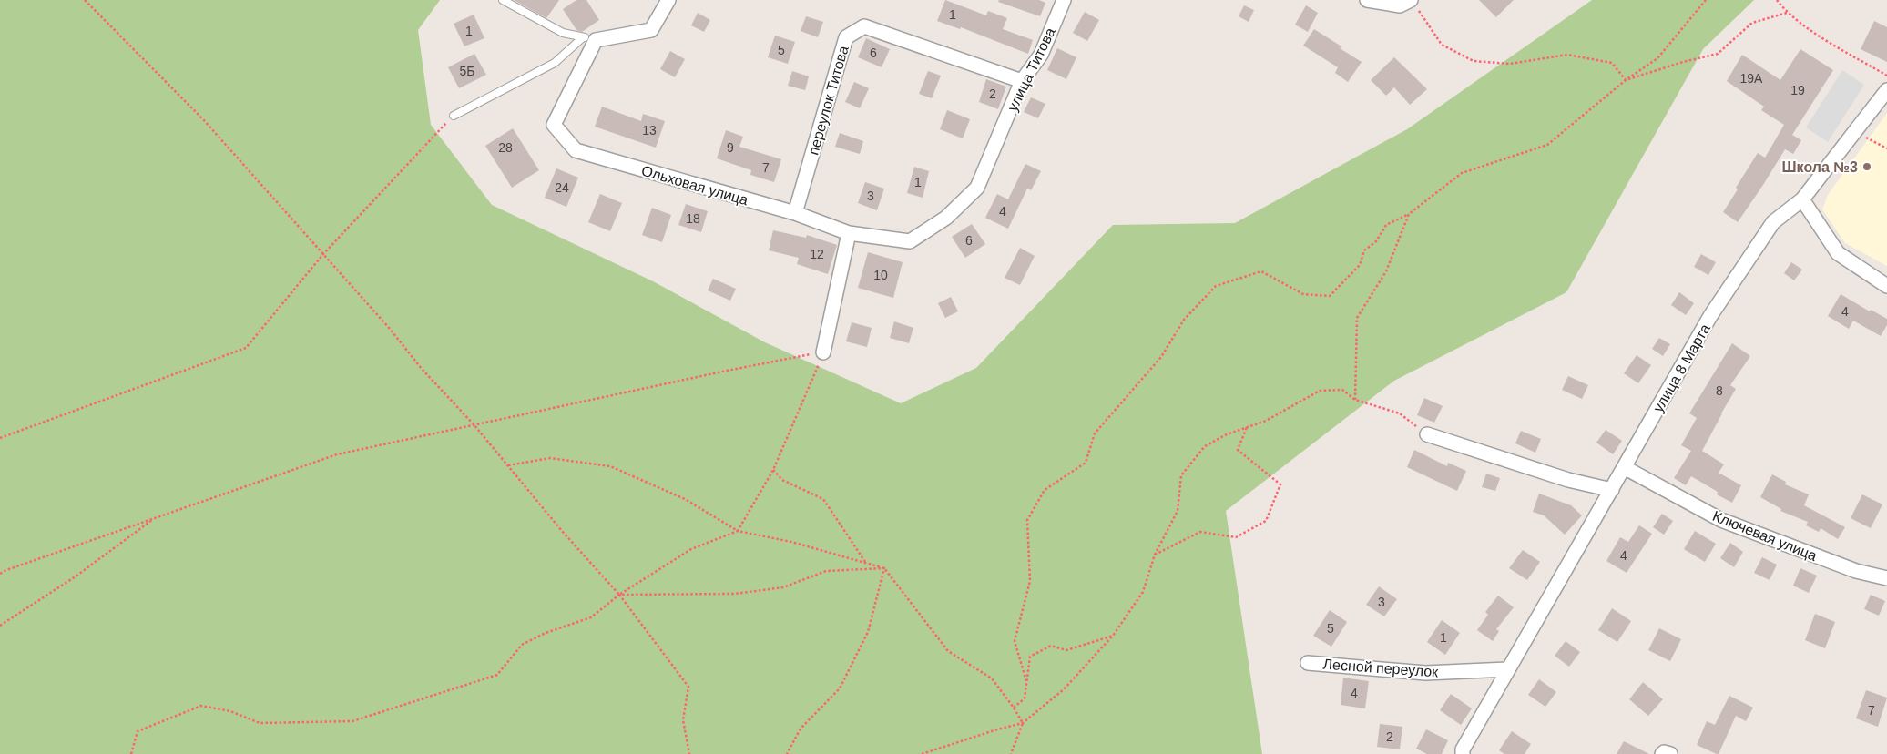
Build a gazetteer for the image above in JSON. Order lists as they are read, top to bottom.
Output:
{
  "streets": {
    "street": [
      "улица Титова",
      "переулок Титова",
      "Ольховая улица",
      "улица 8 Марта",
      "Ключевая улица",
      "Лесной переулок"
    ]
  },
  "crossings": [
    ["улица Титова", "переулок Титова"],
    ["улица Титова", "Ольховая улица"],
    ["переулок Титова", "Ольховая улица"],
    ["улица 8 Марта", "Ключевая улица"],
    ["улица 8 Марта", "Лесной переулок"]
  ],
  "places": ["Школа №3"],
  "house_numbers": [
    "1",
    "1",
    "5",
    "6",
    "5Б",
    "19А",
    "19",
    "2",
    "13",
    "28",
    "9",
    "7",
    "1",
    "24",
    "3",
    "4",
    "18",
    "6",
    "12",
    "10",
    "4",
    "8",
    "4",
    "3",
    "5",
    "1",
    "4",
    "7",
    "2"
  ]
}
